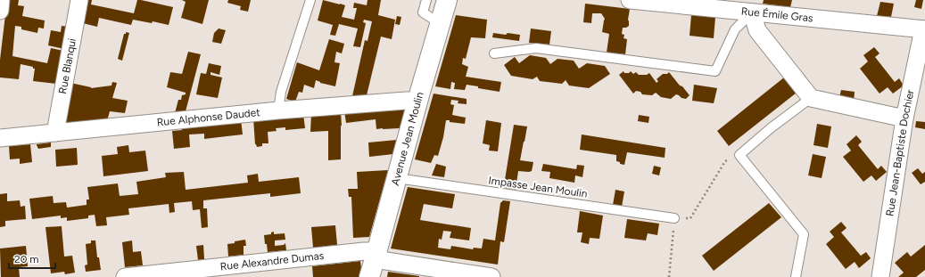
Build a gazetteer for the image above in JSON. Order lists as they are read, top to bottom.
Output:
{
  "streets": {
    "main road": ["Avenue Jean Moulin"],
    "street": [
      "Rue Émile Gras",
      "Rue Blanqui",
      "Rue Alphonse Daudet",
      "Rue Jean-Baptiste Dochier",
      "Rue Alexandre Dumas"
    ],
    "lane": ["Impasse Jean Moulin"]
  },
  "crossings": [
    ["Rue Émile Gras", "Rue Jean-Baptiste Dochier"],
    ["Rue Blanqui", "Rue Alphonse Daudet"],
    ["Rue Alphonse Daudet", "Avenue Jean Moulin"],
    ["Avenue Jean Moulin", "Impasse Jean Moulin"],
    ["Avenue Jean Moulin", "Rue Alexandre Dumas"]
  ],
  "scale_bar": "20 m"
}
